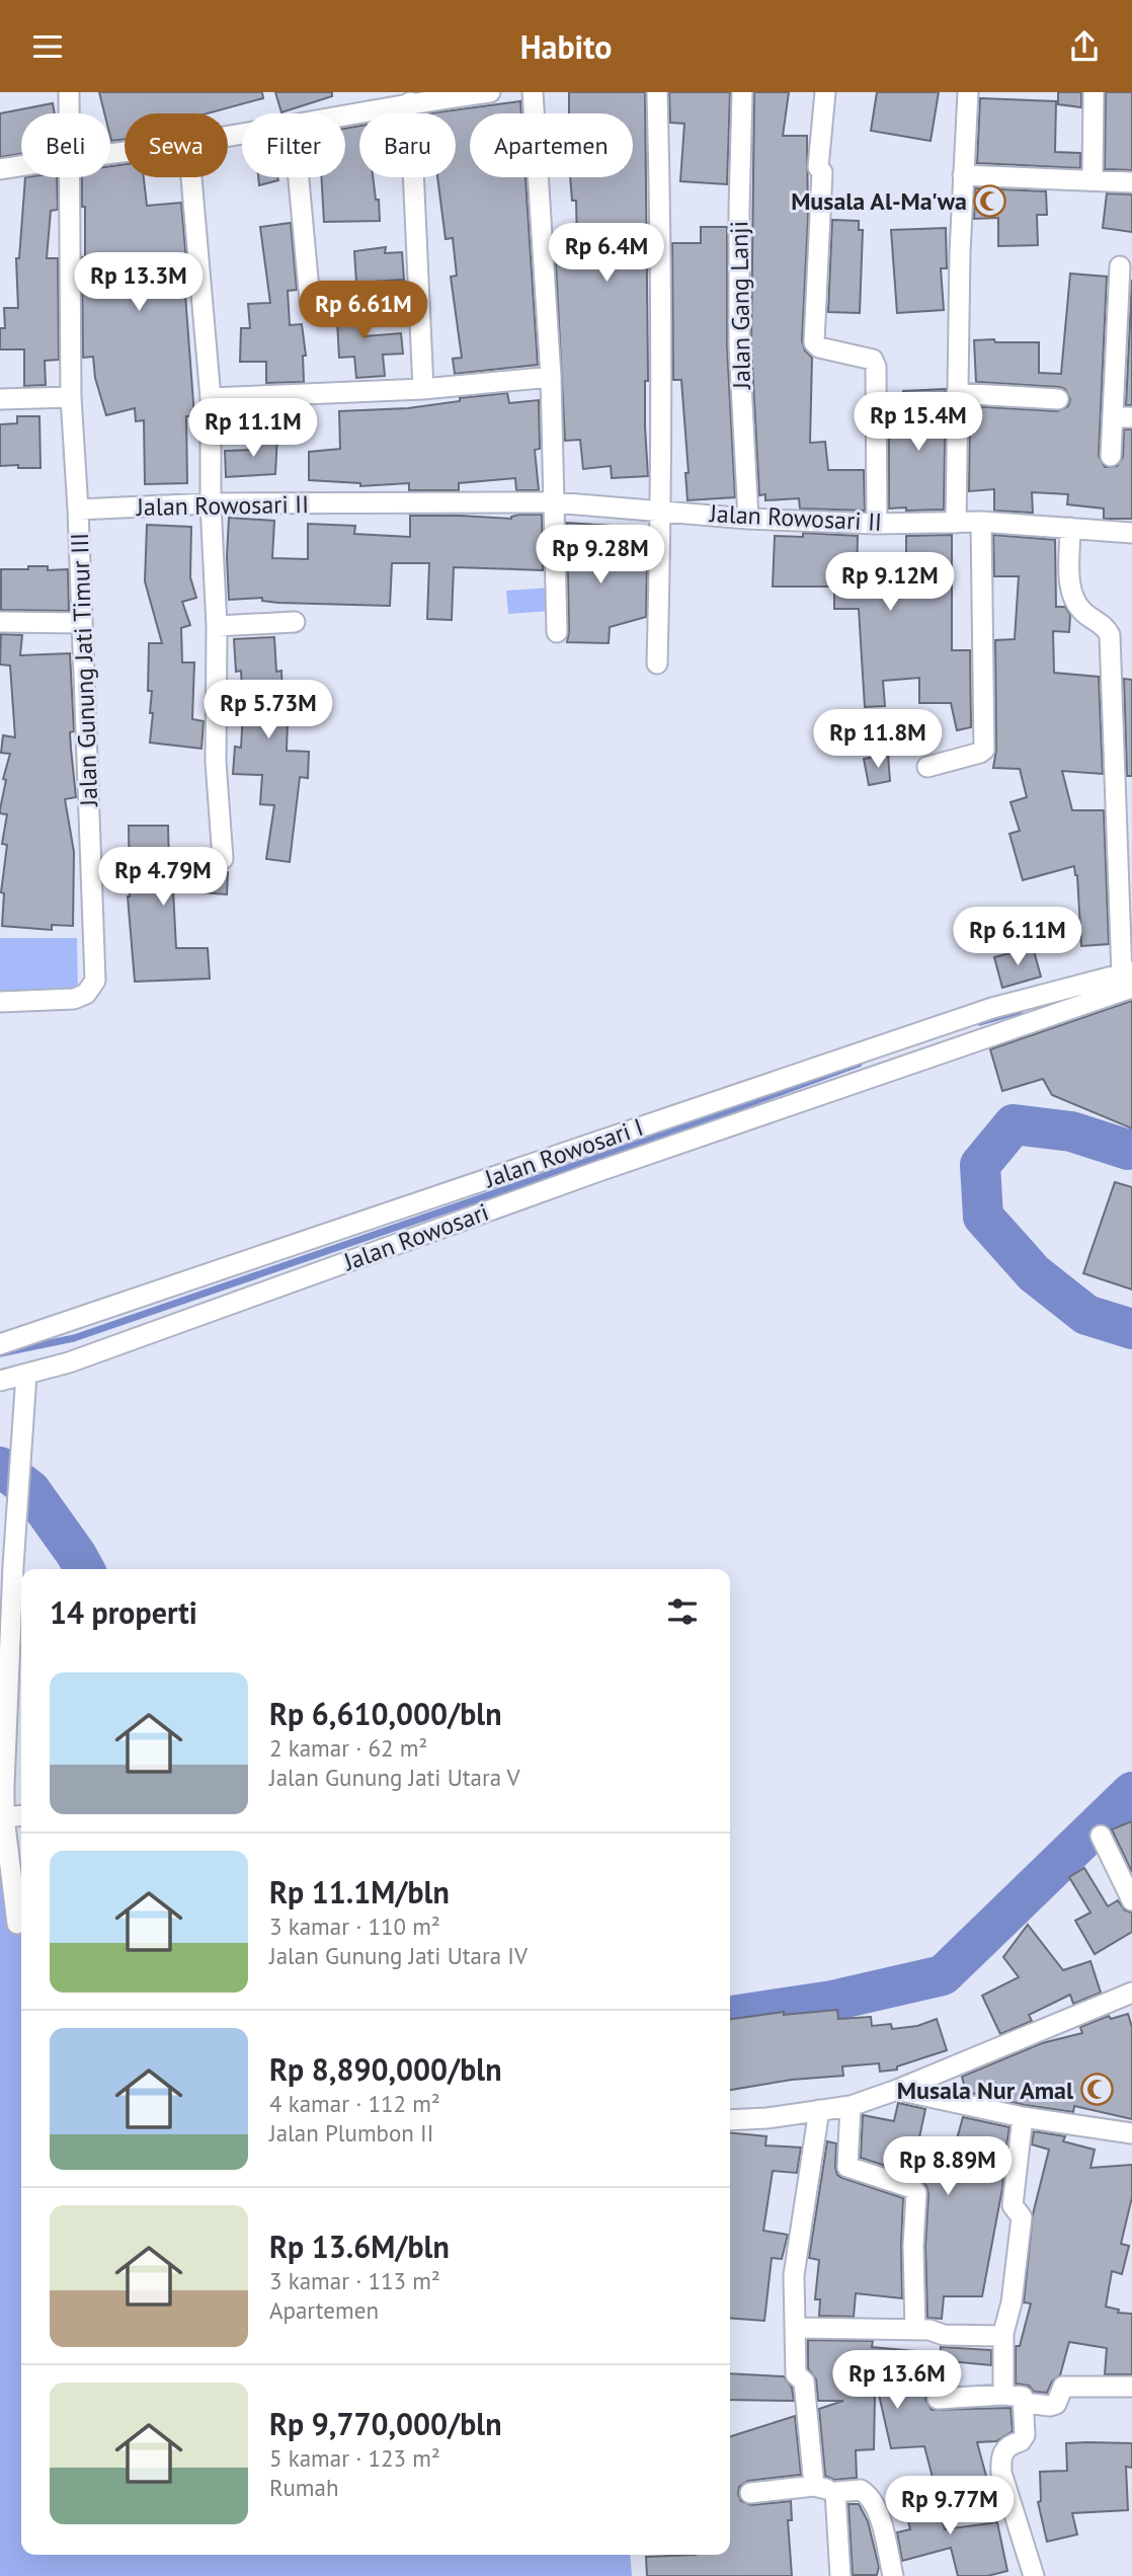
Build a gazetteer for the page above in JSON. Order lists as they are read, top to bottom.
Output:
{
  "streets": {
    "street": [
      "Jalan Gang Lanji",
      "Jalan Rowosari II",
      "Jalan Gunung Jati Timur III",
      "Jalan Rowosari I",
      "Jalan Rowosari"
    ]
  },
  "crossings": [
    ["Jalan Gang Lanji", "Jalan Rowosari II"],
    ["Jalan Rowosari II", "Jalan Gunung Jati Timur III"],
    ["Jalan Rowosari I", "Jalan Rowosari"]
  ],
  "places": {
    "mosque": ["Musala Al-Ma'wa", "Musala Nur Amal"]
  },
  "page": {
    "header": "Habito",
    "chip": [
      "Beli",
      "Sewa",
      "Filter",
      "Baru",
      "Apartemen"
    ],
    "price": [
      "Rp 6.4M",
      "Rp 13.3M",
      "Rp 6.61M",
      "Rp 15.4M",
      "Rp 11.1M",
      "Rp 9.28M",
      "Rp 9.12M",
      "Rp 5.73M",
      "Rp 11.8M",
      "Rp 4.79M",
      "Rp 6.11M",
      "Rp 8.89M",
      "Rp 13.6M",
      "Rp 9.77M"
    ],
    "heading": "14 properti",
    "list": [
      {
        "name": "Rp 6,610,000/bln",
        "note": "2 kamar · 62 m² · Jalan Gunung Jati Utara V"
      },
      {
        "name": "Rp 11.1M/bln",
        "note": "3 kamar · 110 m² · Jalan Gunung Jati Utara IV"
      },
      {
        "name": "Rp 8,890,000/bln",
        "note": "4 kamar · 112 m² · Jalan Plumbon II"
      },
      {
        "name": "Rp 13.6M/bln",
        "note": "3 kamar · 113 m² · Apartemen"
      },
      {
        "name": "Rp 9,770,000/bln",
        "note": "5 kamar · 123 m² · Rumah"
      }
    ]
  }
}
